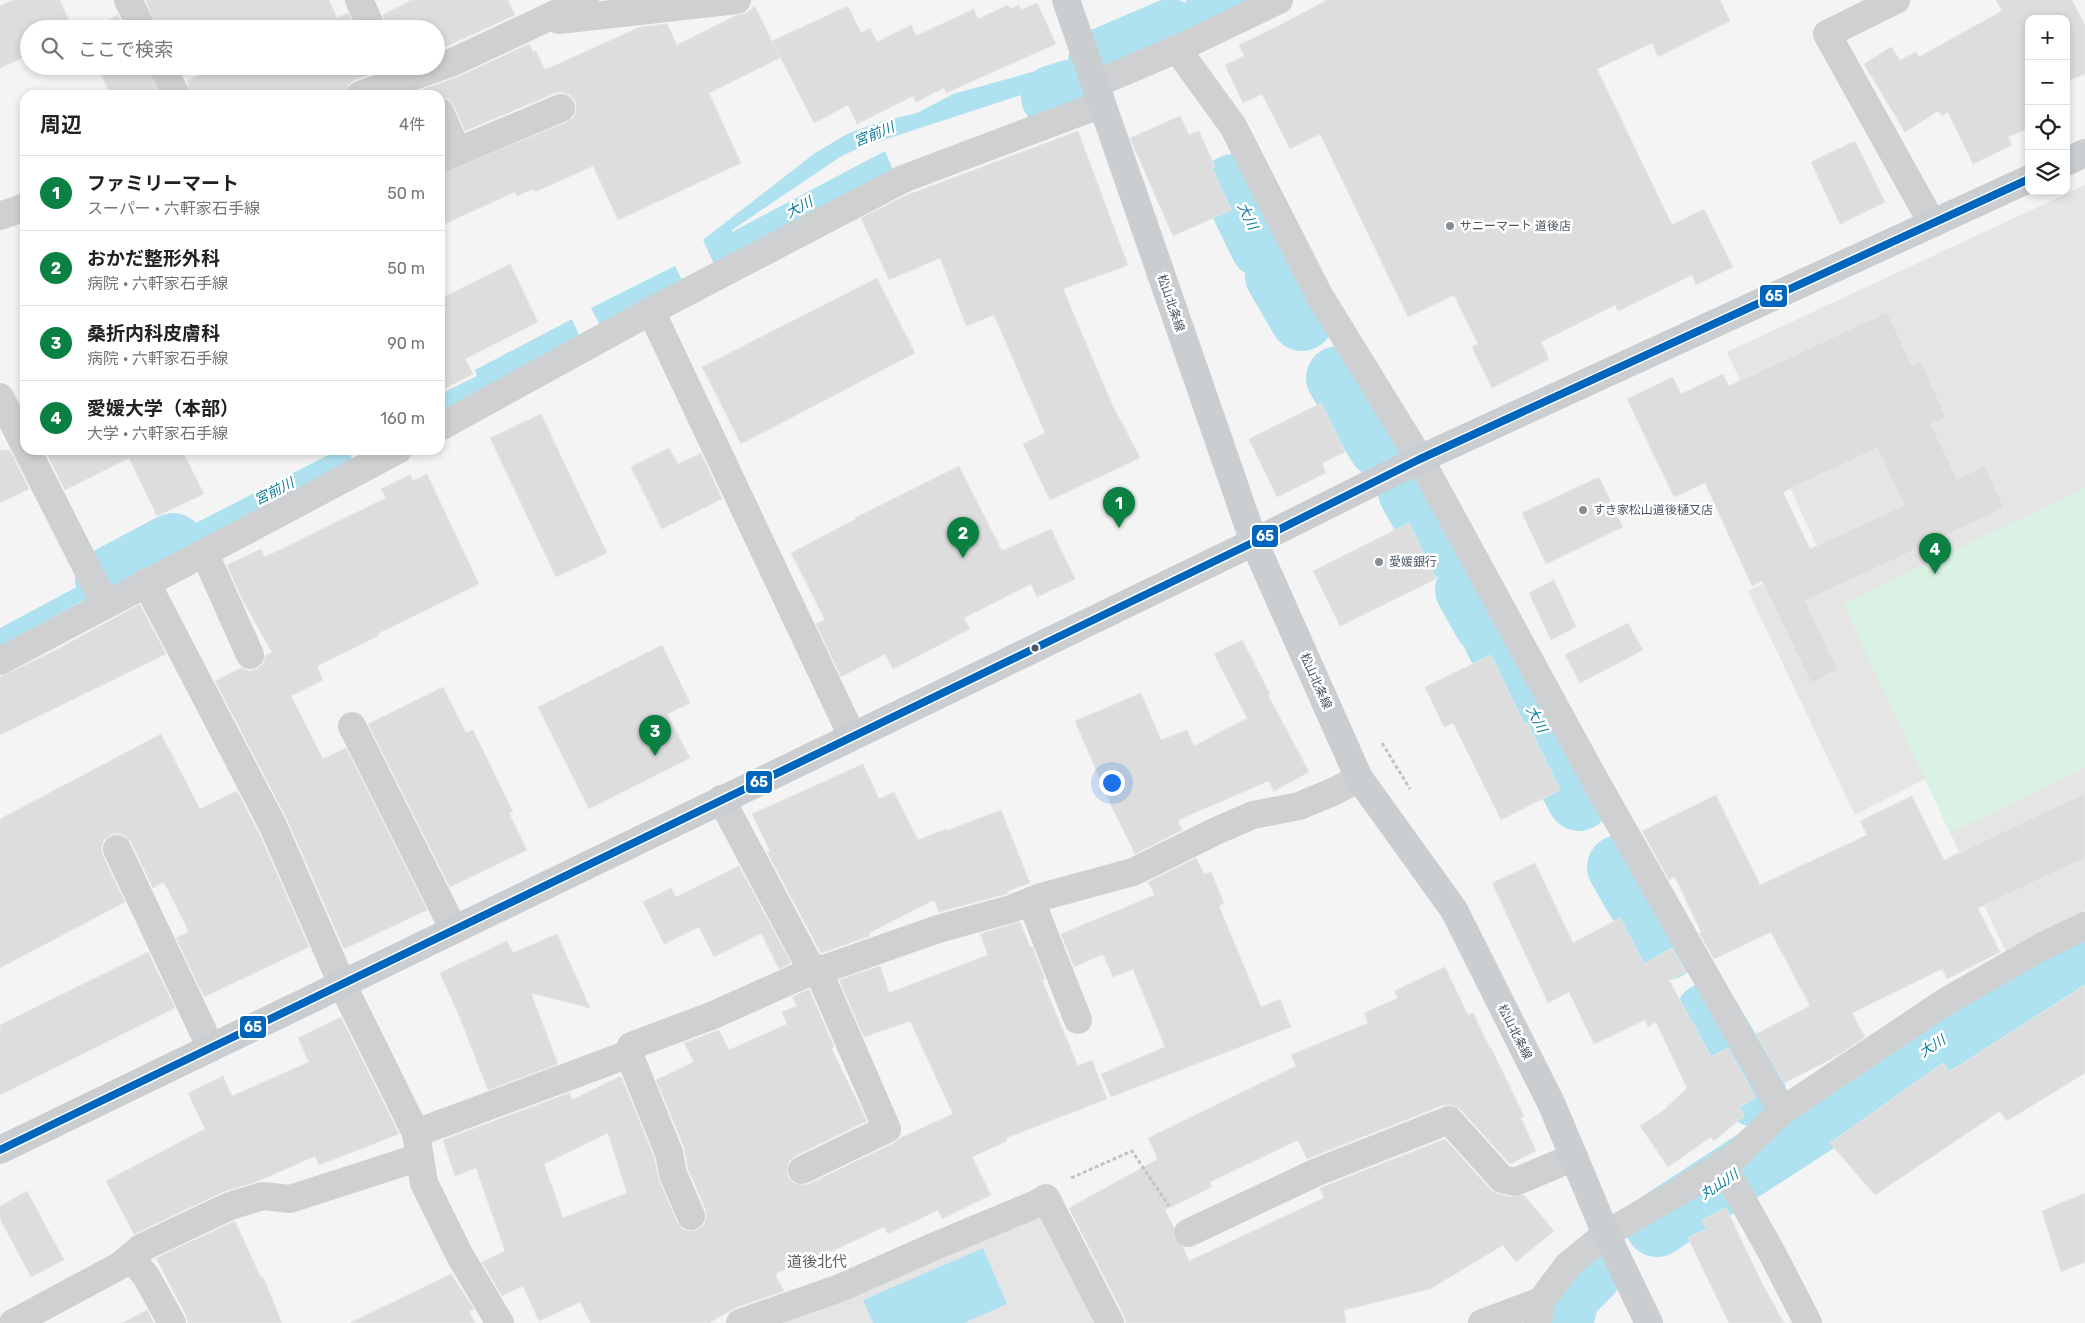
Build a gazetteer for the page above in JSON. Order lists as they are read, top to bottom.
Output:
{
  "streets": {
    "main road": ["松山北条線"]
  },
  "districts": ["道後北代"],
  "water": ["宮前川", "大川", "丸山川"],
  "places": ["サニーマート 道後店", "すき家松山道後樋又店", "愛媛銀行"],
  "lines": ["transit line 65"],
  "page": {
    "map_buttons": ["+", "−"],
    "search": "ここで検索",
    "heading": ["周辺", "4件"],
    "list": [
      {
        "mark": "1",
        "name": "ファミリーマート",
        "note": "スーパー · 六軒家石手線",
        "value": "50 m"
      },
      {
        "mark": "2",
        "name": "おかだ整形外科",
        "note": "病院 · 六軒家石手線",
        "value": "50 m"
      },
      {
        "mark": "3",
        "name": "桑折内科皮膚科",
        "note": "病院 · 六軒家石手線",
        "value": "90 m"
      },
      {
        "mark": "4",
        "name": "愛媛大学（本部）",
        "note": "大学 · 六軒家石手線",
        "value": "160 m"
      }
    ],
    "pins": [
      "1",
      "2",
      "4",
      "3"
    ]
  }
}
